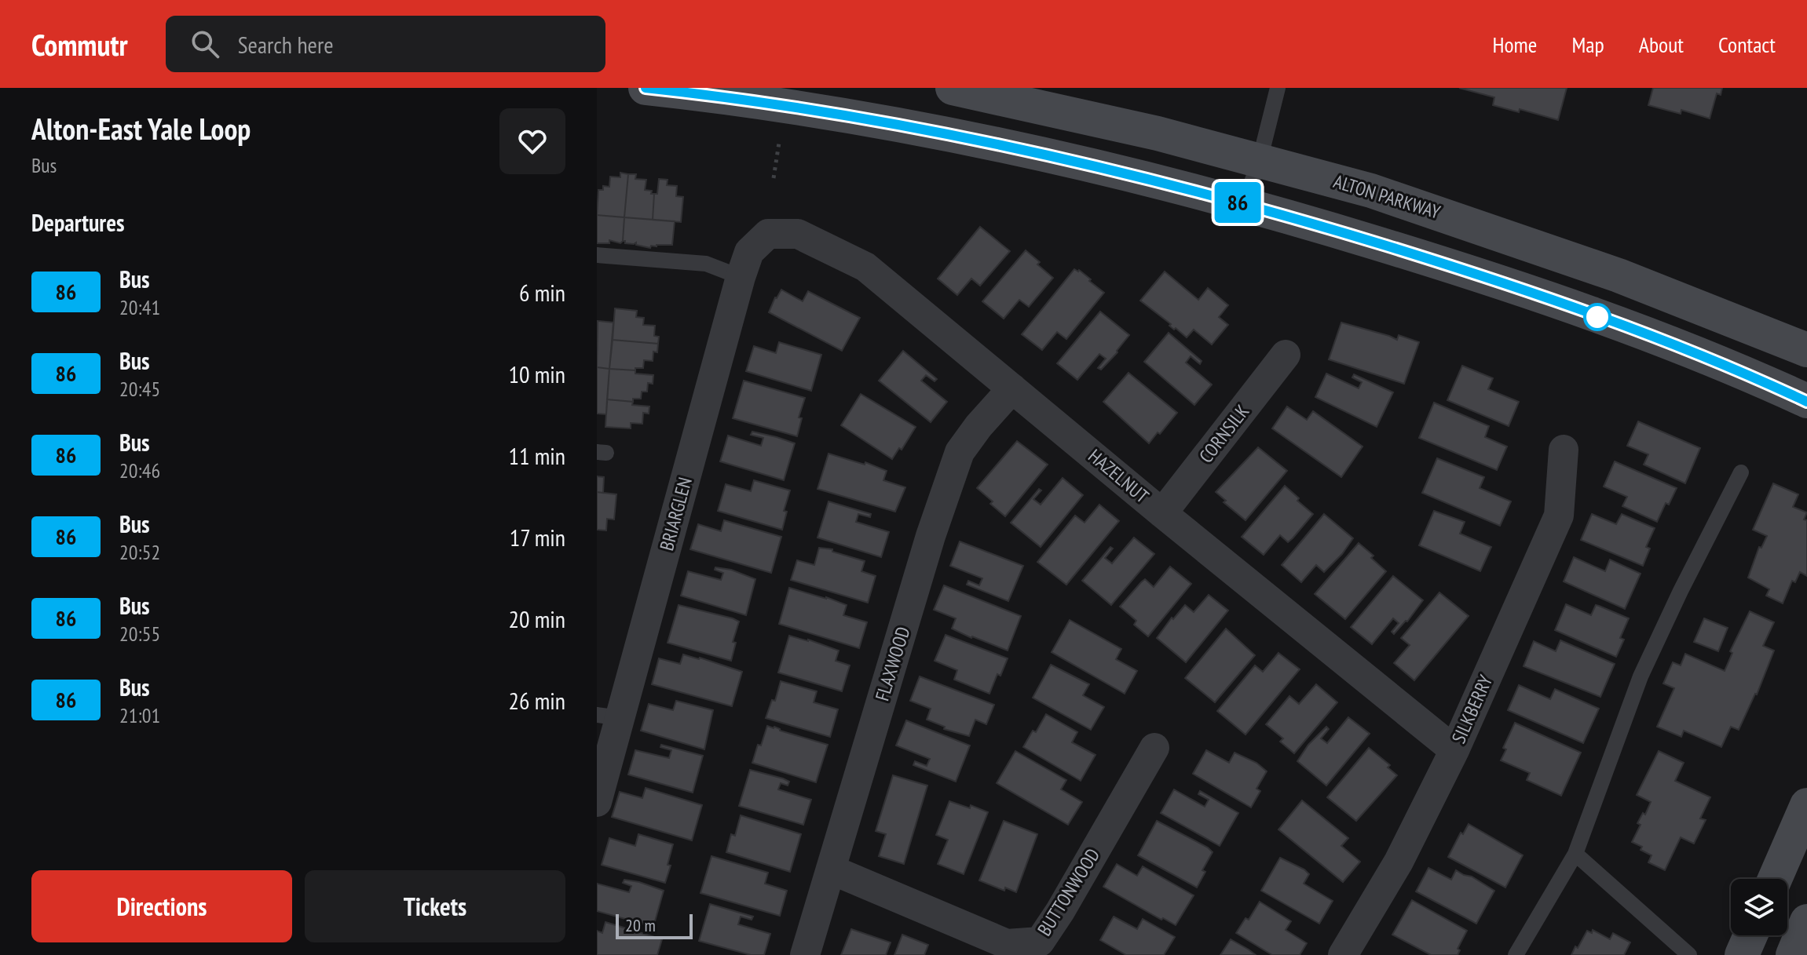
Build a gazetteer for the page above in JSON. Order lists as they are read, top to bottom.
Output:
{
  "streets": {
    "main road": ["ALTON PARKWAY"],
    "street": [
      "CORNSILK",
      "HAZELNUT",
      "BRIARGLEN",
      "FLAXWOOD",
      "SILKBERRY",
      "BUTTONWOOD"
    ]
  },
  "crossings": [
    ["CORNSILK", "HAZELNUT"],
    ["HAZELNUT", "BRIARGLEN"],
    ["HAZELNUT", "FLAXWOOD"],
    ["HAZELNUT", "SILKBERRY"],
    ["FLAXWOOD", "BUTTONWOOD"]
  ],
  "lines": ["bus line 86"],
  "scale_bar": "20 m",
  "page": {
    "header": "Commutr",
    "search": "Search here",
    "nav": [
      "Home",
      "Map",
      "About",
      "Contact"
    ],
    "heading": [
      ["Alton-East Yale Loop", "Bus"],
      "Departures"
    ],
    "on_map": "86",
    "list": [
      {
        "mark": "86",
        "name": "Bus",
        "note": "20:41",
        "value": "6 min"
      },
      {
        "mark": "86",
        "name": "Bus",
        "note": "20:45",
        "value": "10 min"
      },
      {
        "mark": "86",
        "name": "Bus",
        "note": "20:46",
        "value": "11 min"
      },
      {
        "mark": "86",
        "name": "Bus",
        "note": "20:52",
        "value": "17 min"
      },
      {
        "mark": "86",
        "name": "Bus",
        "note": "20:55",
        "value": "20 min"
      },
      {
        "mark": "86",
        "name": "Bus",
        "note": "21:01",
        "value": "26 min"
      }
    ],
    "buttons": ["Directions", "Tickets"],
    "scale": "20 m"
  }
}
